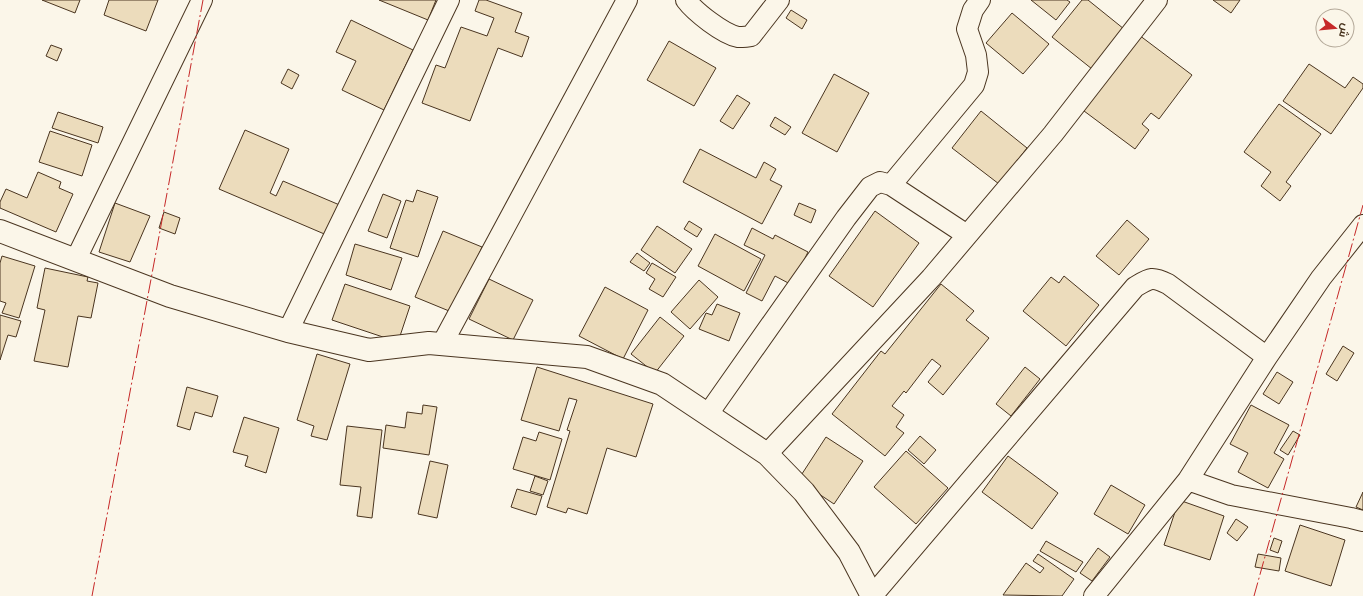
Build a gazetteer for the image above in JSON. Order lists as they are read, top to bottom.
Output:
{
  "north": "right"
}
